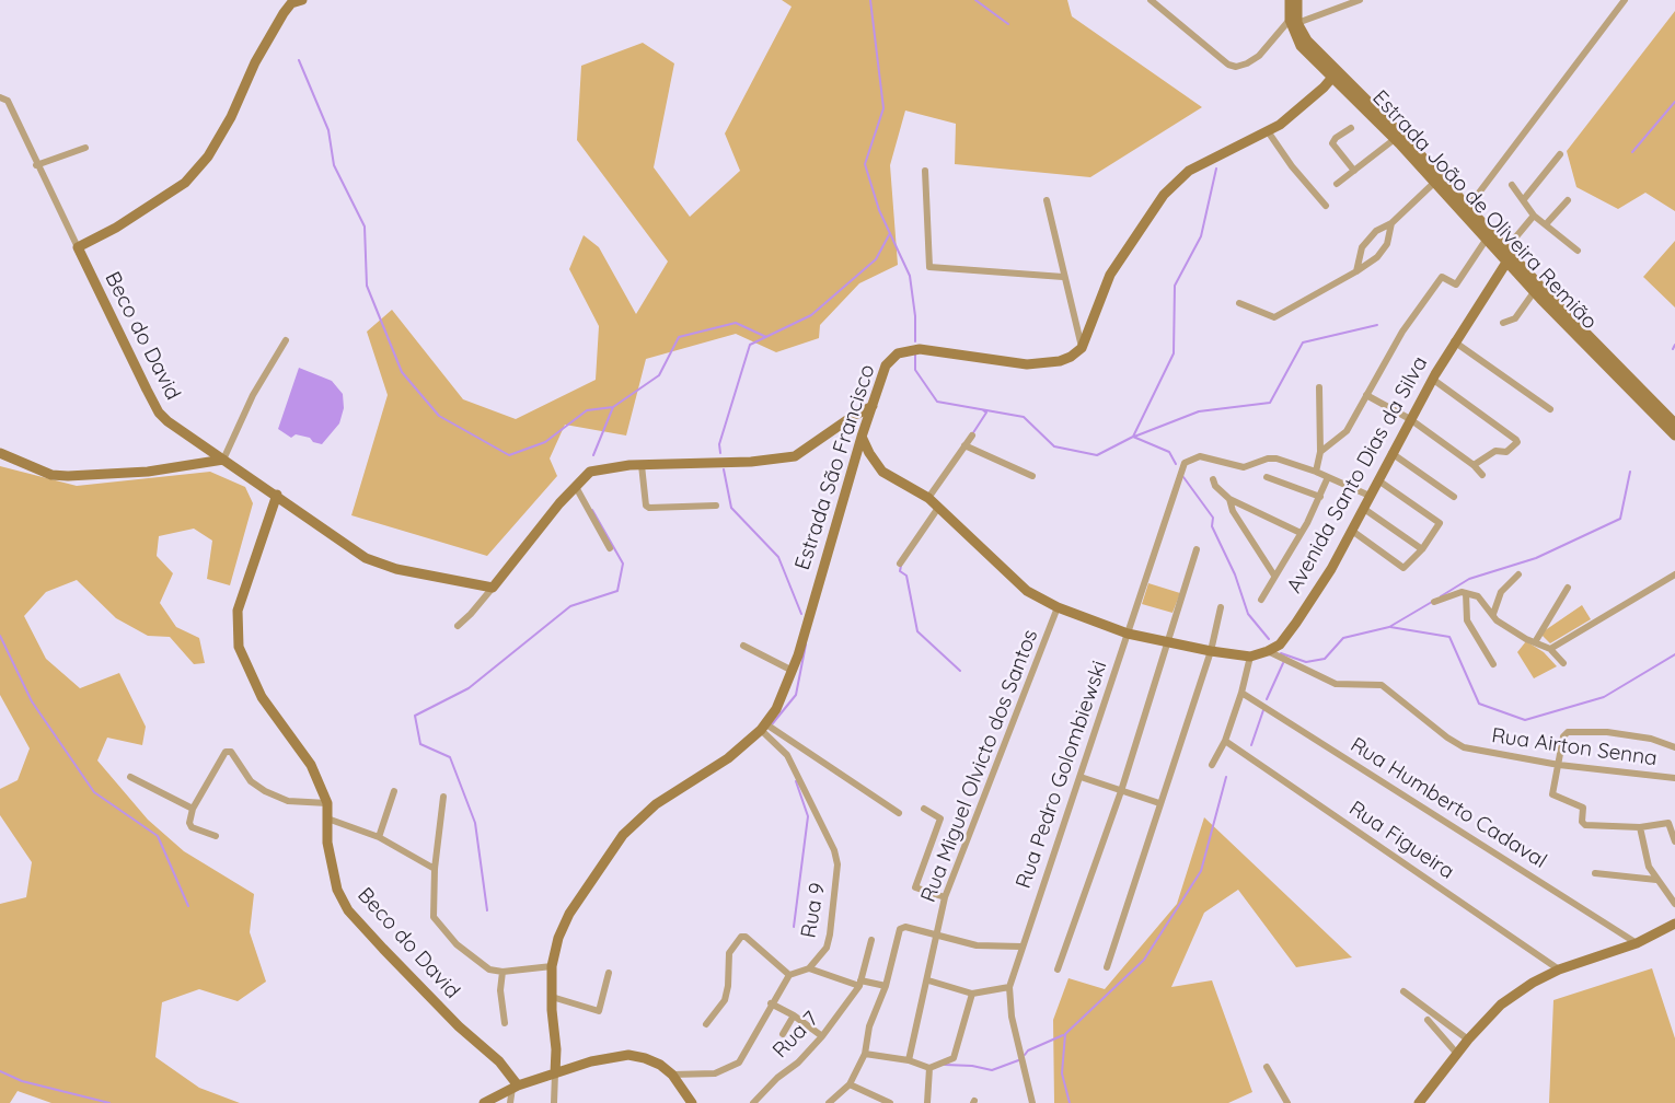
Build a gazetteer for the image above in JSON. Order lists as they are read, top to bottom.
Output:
{
  "streets": {
    "street": [
      "Estrada João de Oliveira Remião",
      "Beco do David",
      "Estrada São Francisco",
      "Avenida Santo Dias da Silva",
      "Rua Airton Senna",
      "Rua Miguel Olvicto dos Santos",
      "Rua Pedro Golombiewski",
      "Rua Humberto Cadaval",
      "Rua Figueira",
      "Rua 9",
      "Rua 7"
    ]
  },
  "crossings": [
    ["Estrada João de Oliveira Remião", "Avenida Santo Dias da Silva"],
    ["Estrada São Francisco", "Avenida Santo Dias da Silva"],
    ["Estrada São Francisco", "Rua 9"],
    ["Avenida Santo Dias da Silva", "Rua Airton Senna"],
    ["Avenida Santo Dias da Silva", "Rua Miguel Olvicto dos Santos"],
    ["Avenida Santo Dias da Silva", "Rua Pedro Golombiewski"]
  ]
}
